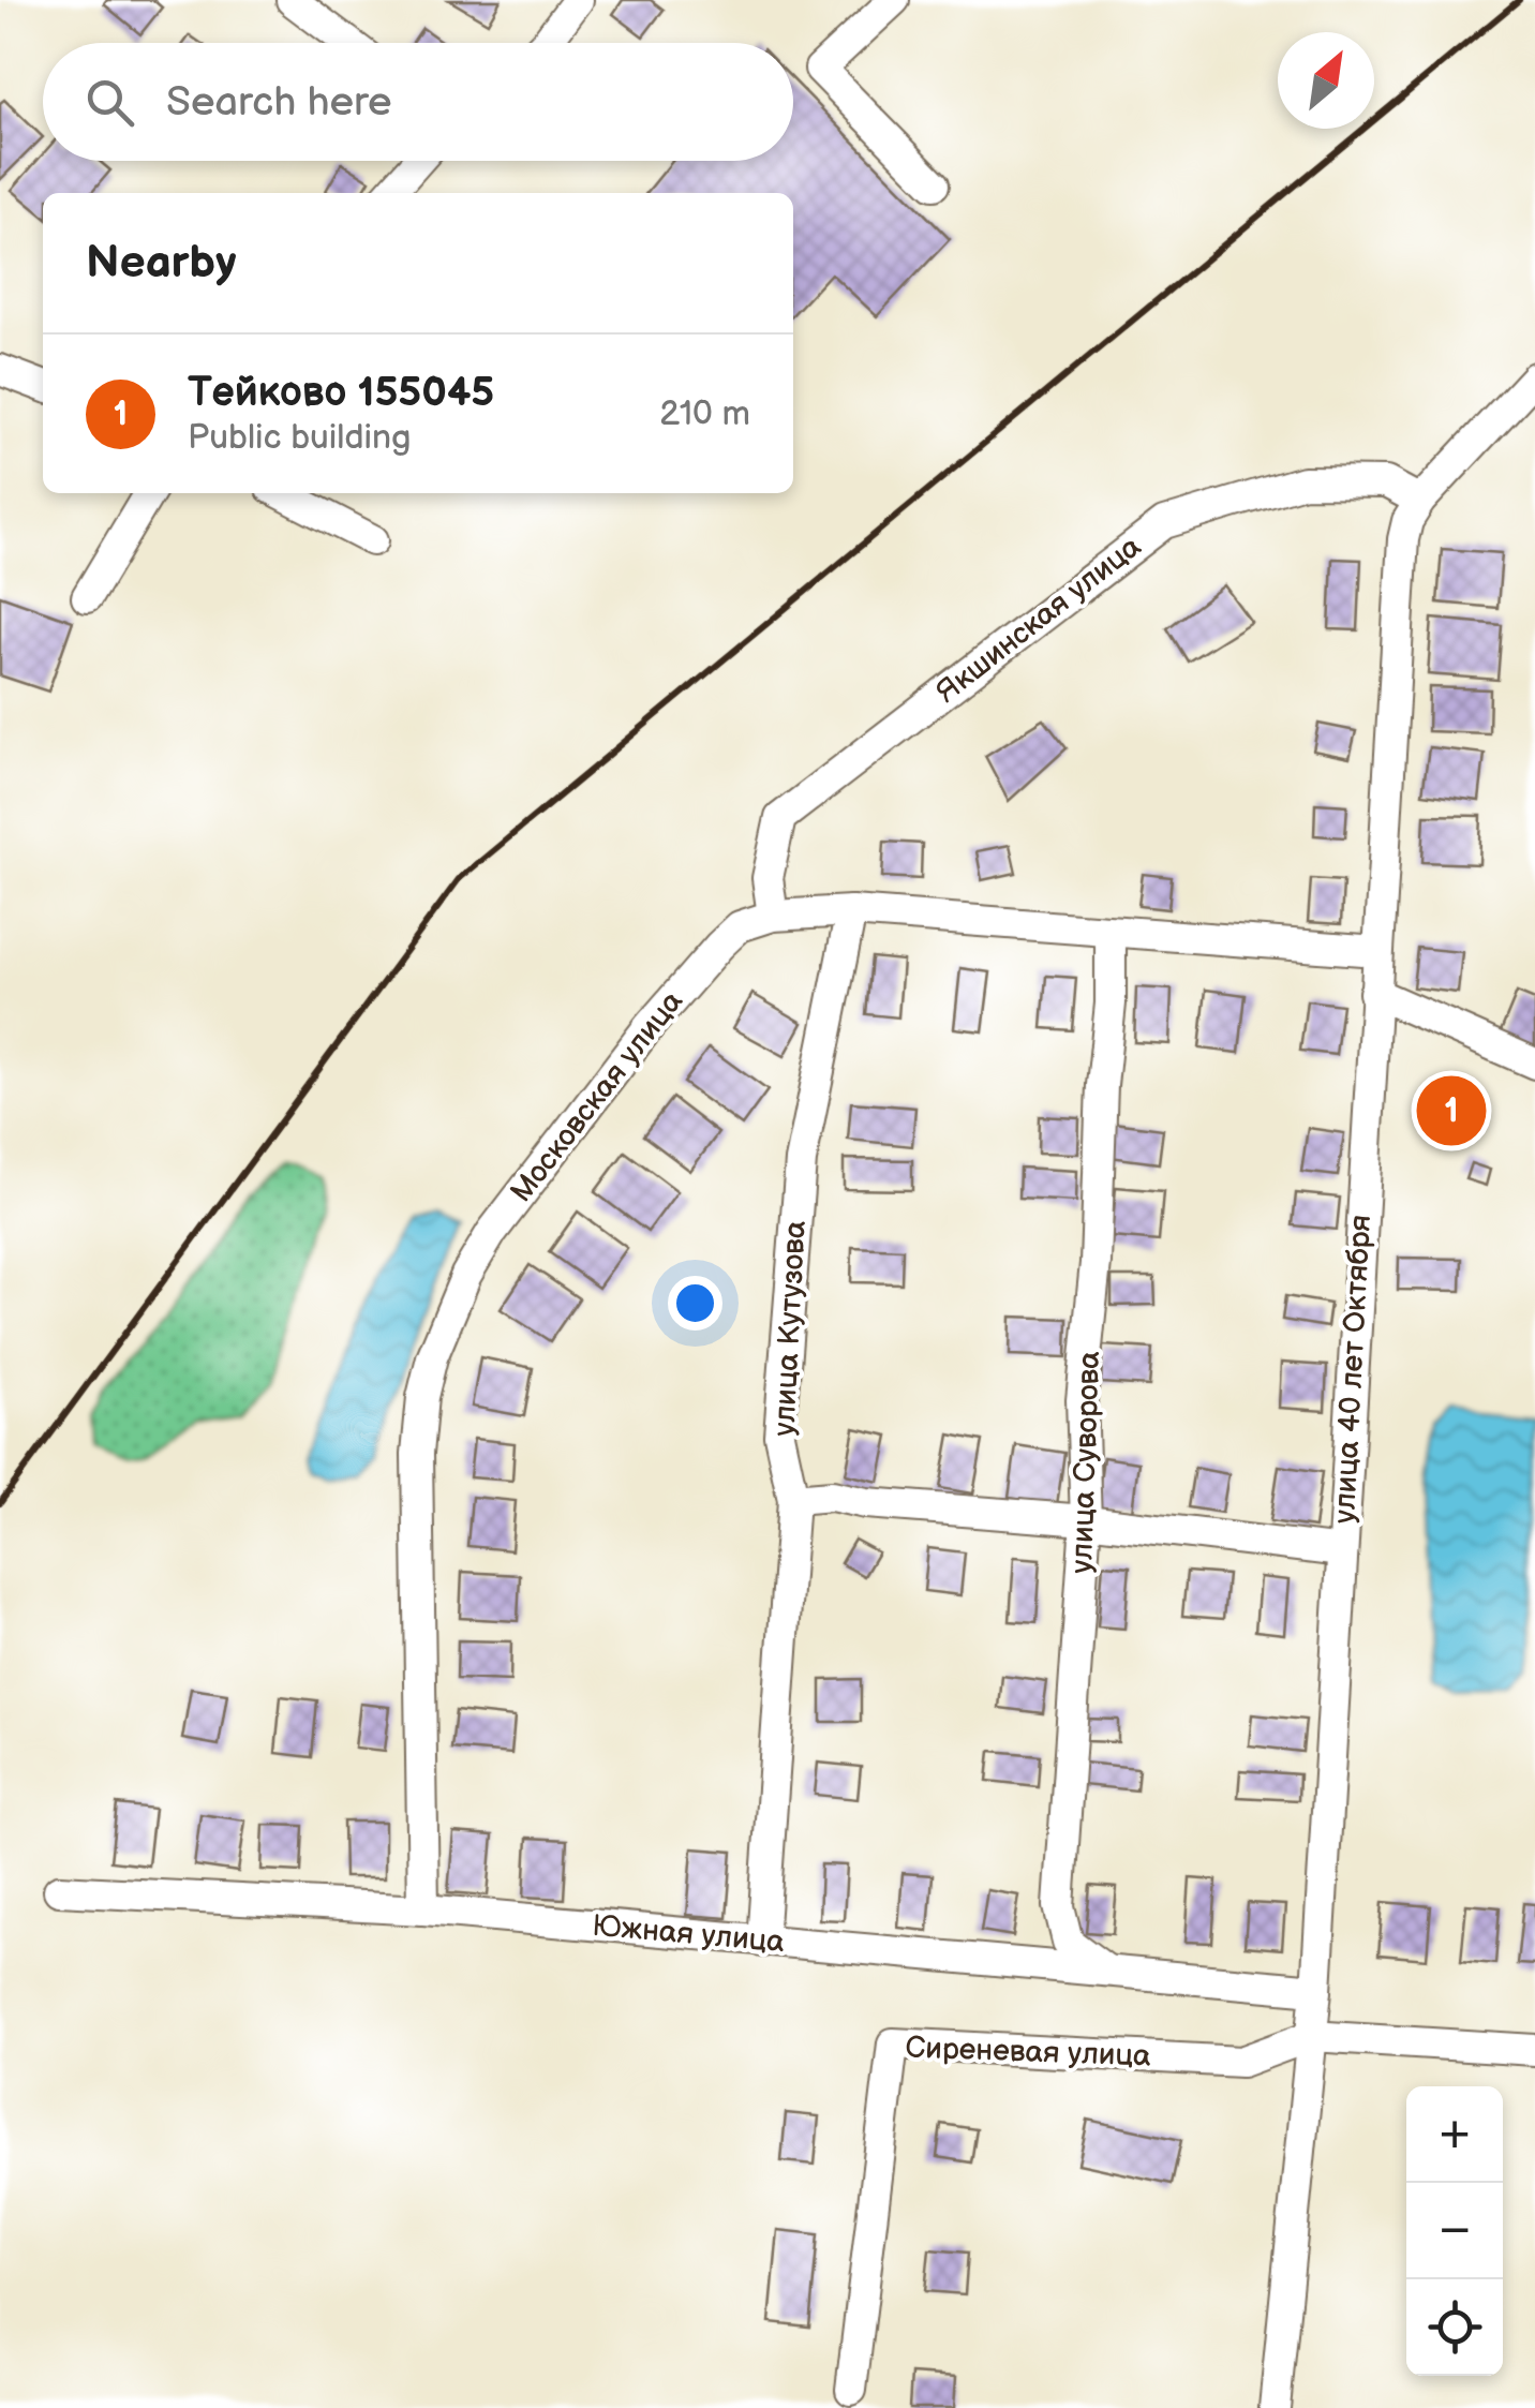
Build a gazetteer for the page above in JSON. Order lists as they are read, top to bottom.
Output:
{
  "streets": {
    "street": [
      "Якшинская улица",
      "Московская улица",
      "улица Кутузова",
      "улица 40 лет Октября",
      "улица Суворова",
      "Южная улица",
      "Сиреневая улица"
    ]
  },
  "crossings": [
    ["Якшинская улица", "Московская улица"],
    ["Якшинская улица", "улица 40 лет Октября"],
    ["Московская улица", "улица Кутузова"],
    ["Московская улица", "улица 40 лет Октября"],
    ["Московская улица", "улица Суворова"],
    ["Московская улица", "Южная улица"],
    ["улица Кутузова", "Южная улица"],
    ["улица 40 лет Октября", "Южная улица"],
    ["улица 40 лет Октября", "Сиреневая улица"],
    ["улица Суворова", "Южная улица"]
  ],
  "north": "top right",
  "page": {
    "search": "Search here",
    "heading": "Nearby",
    "list": [
      {
        "mark": "1",
        "name": "Тейково 155045",
        "note": "Public building",
        "value": "210 m"
      }
    ],
    "pins": "1",
    "map_buttons": ["+", "−"]
  }
}
